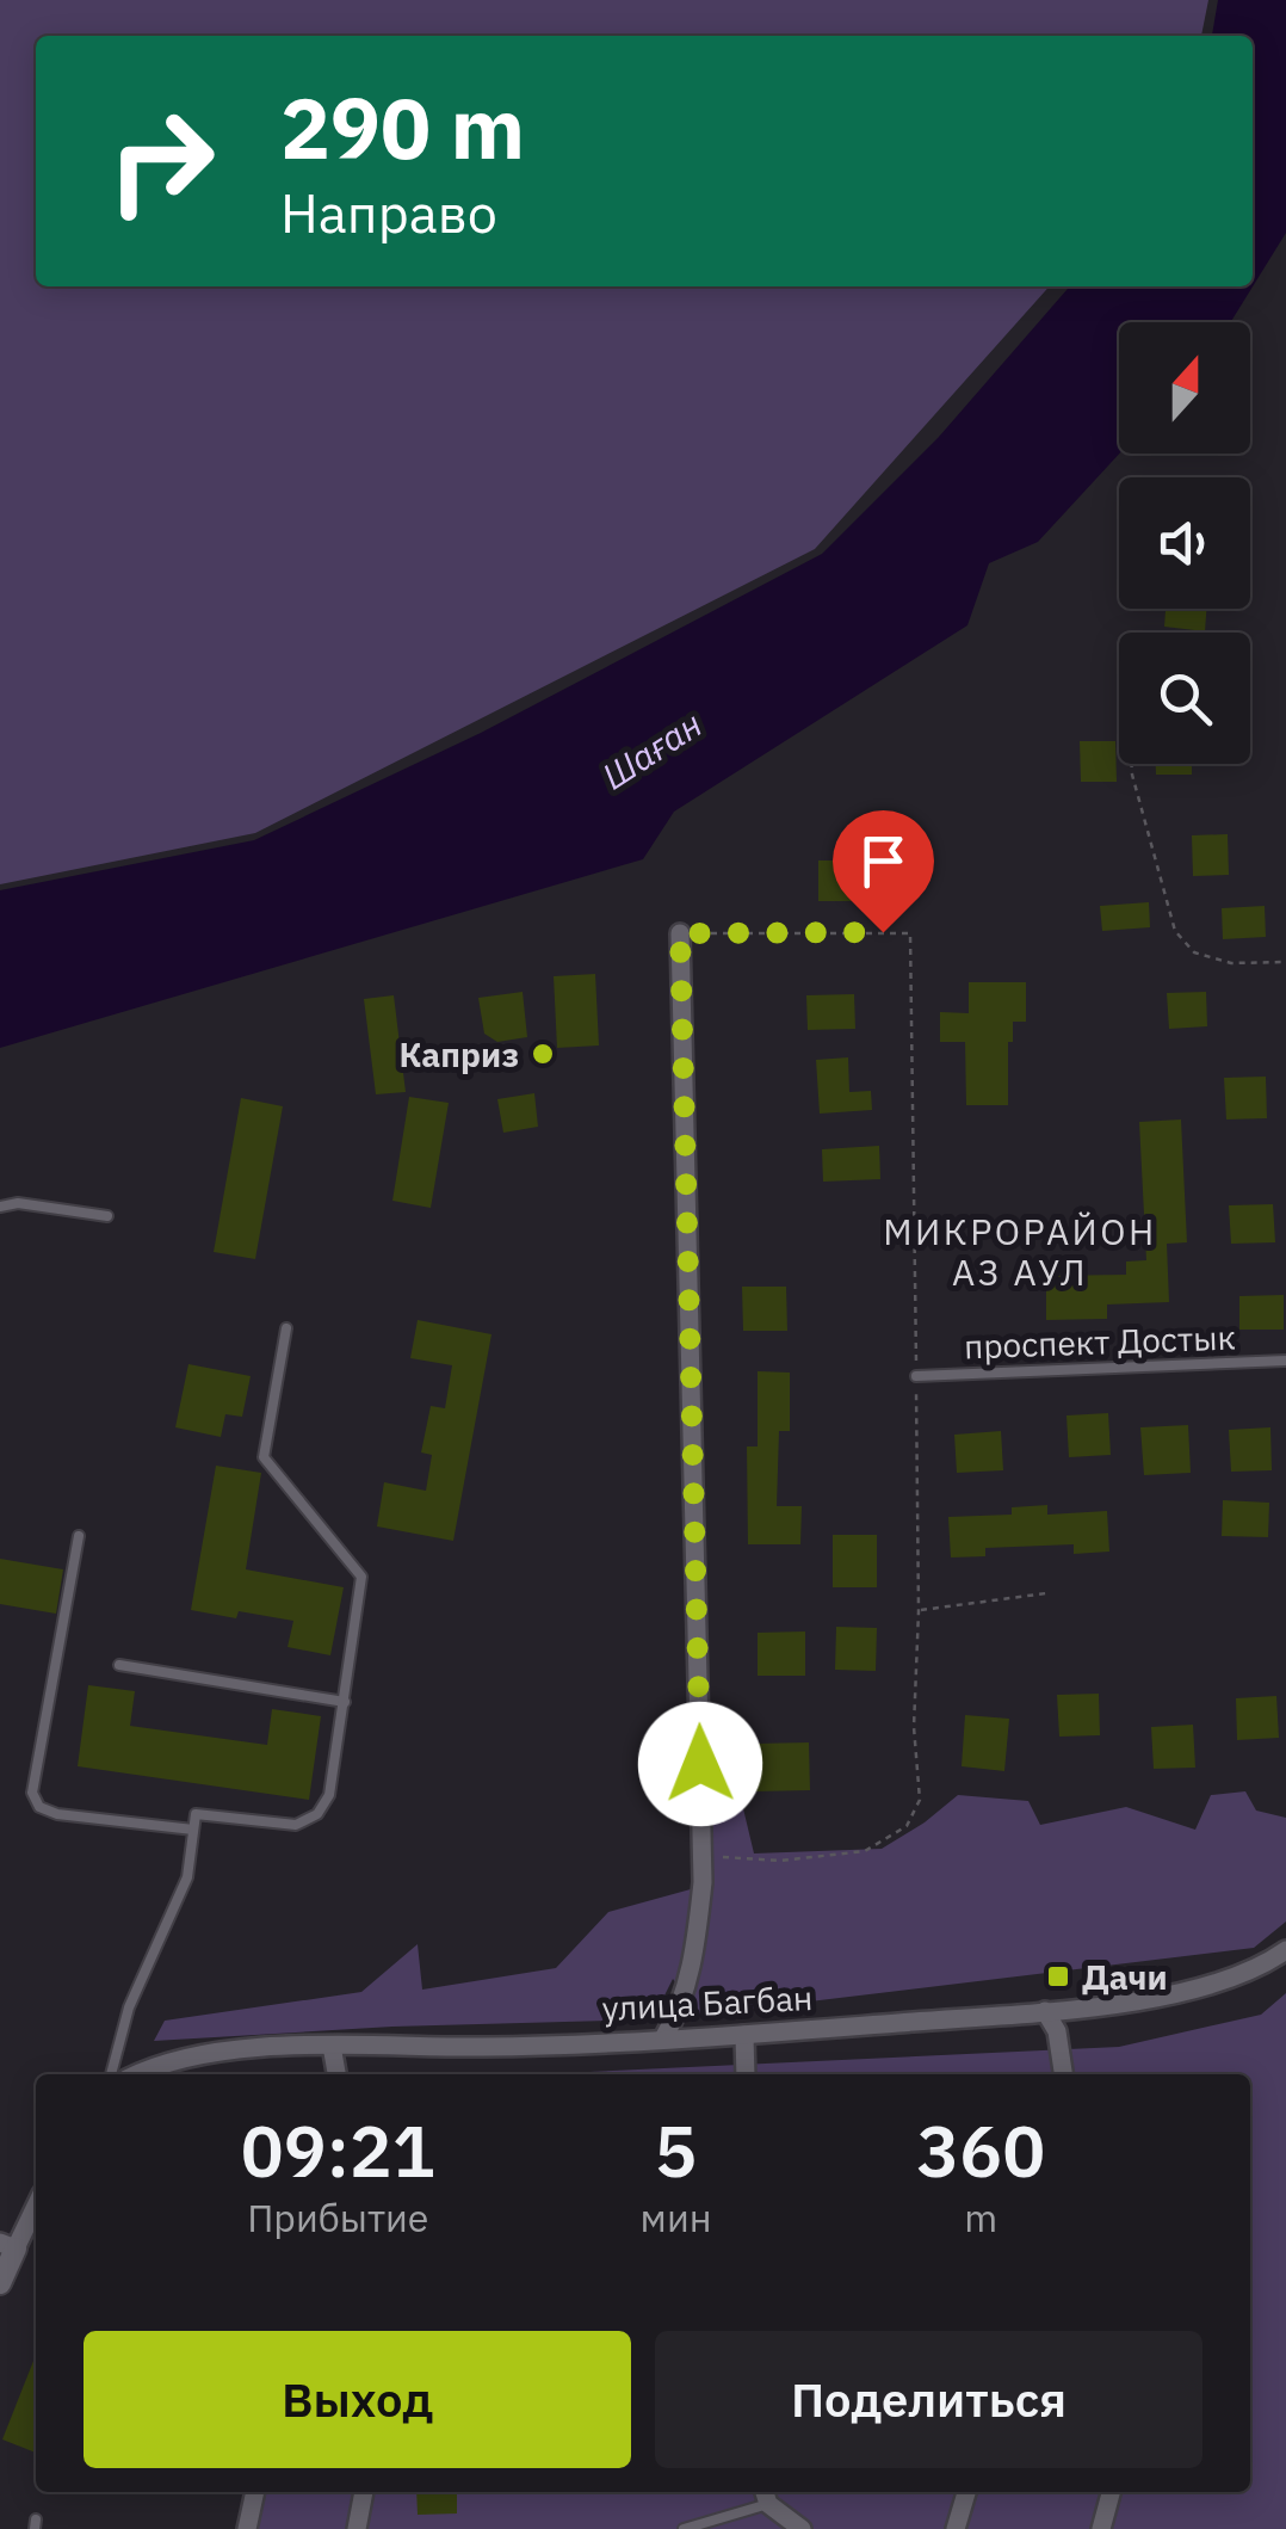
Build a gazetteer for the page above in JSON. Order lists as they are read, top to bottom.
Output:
{
  "streets": {
    "street": ["улица Багбан"],
    "lane": ["проспект Достык"]
  },
  "districts": ["МИКРОРАЙОН АЗ АУЛ"],
  "water": ["Шаған"],
  "places": {
    "other": ["Каприз"],
    "transit": ["Дачи"]
  },
  "north": "top",
  "page": {
    "turn": ["290 m", "Направо"],
    "eta": [
      "09:21",
      "Прибытие",
      "5",
      "мин",
      "360",
      "m"
    ],
    "buttons": ["Выход", "Поделиться"]
  }
}
